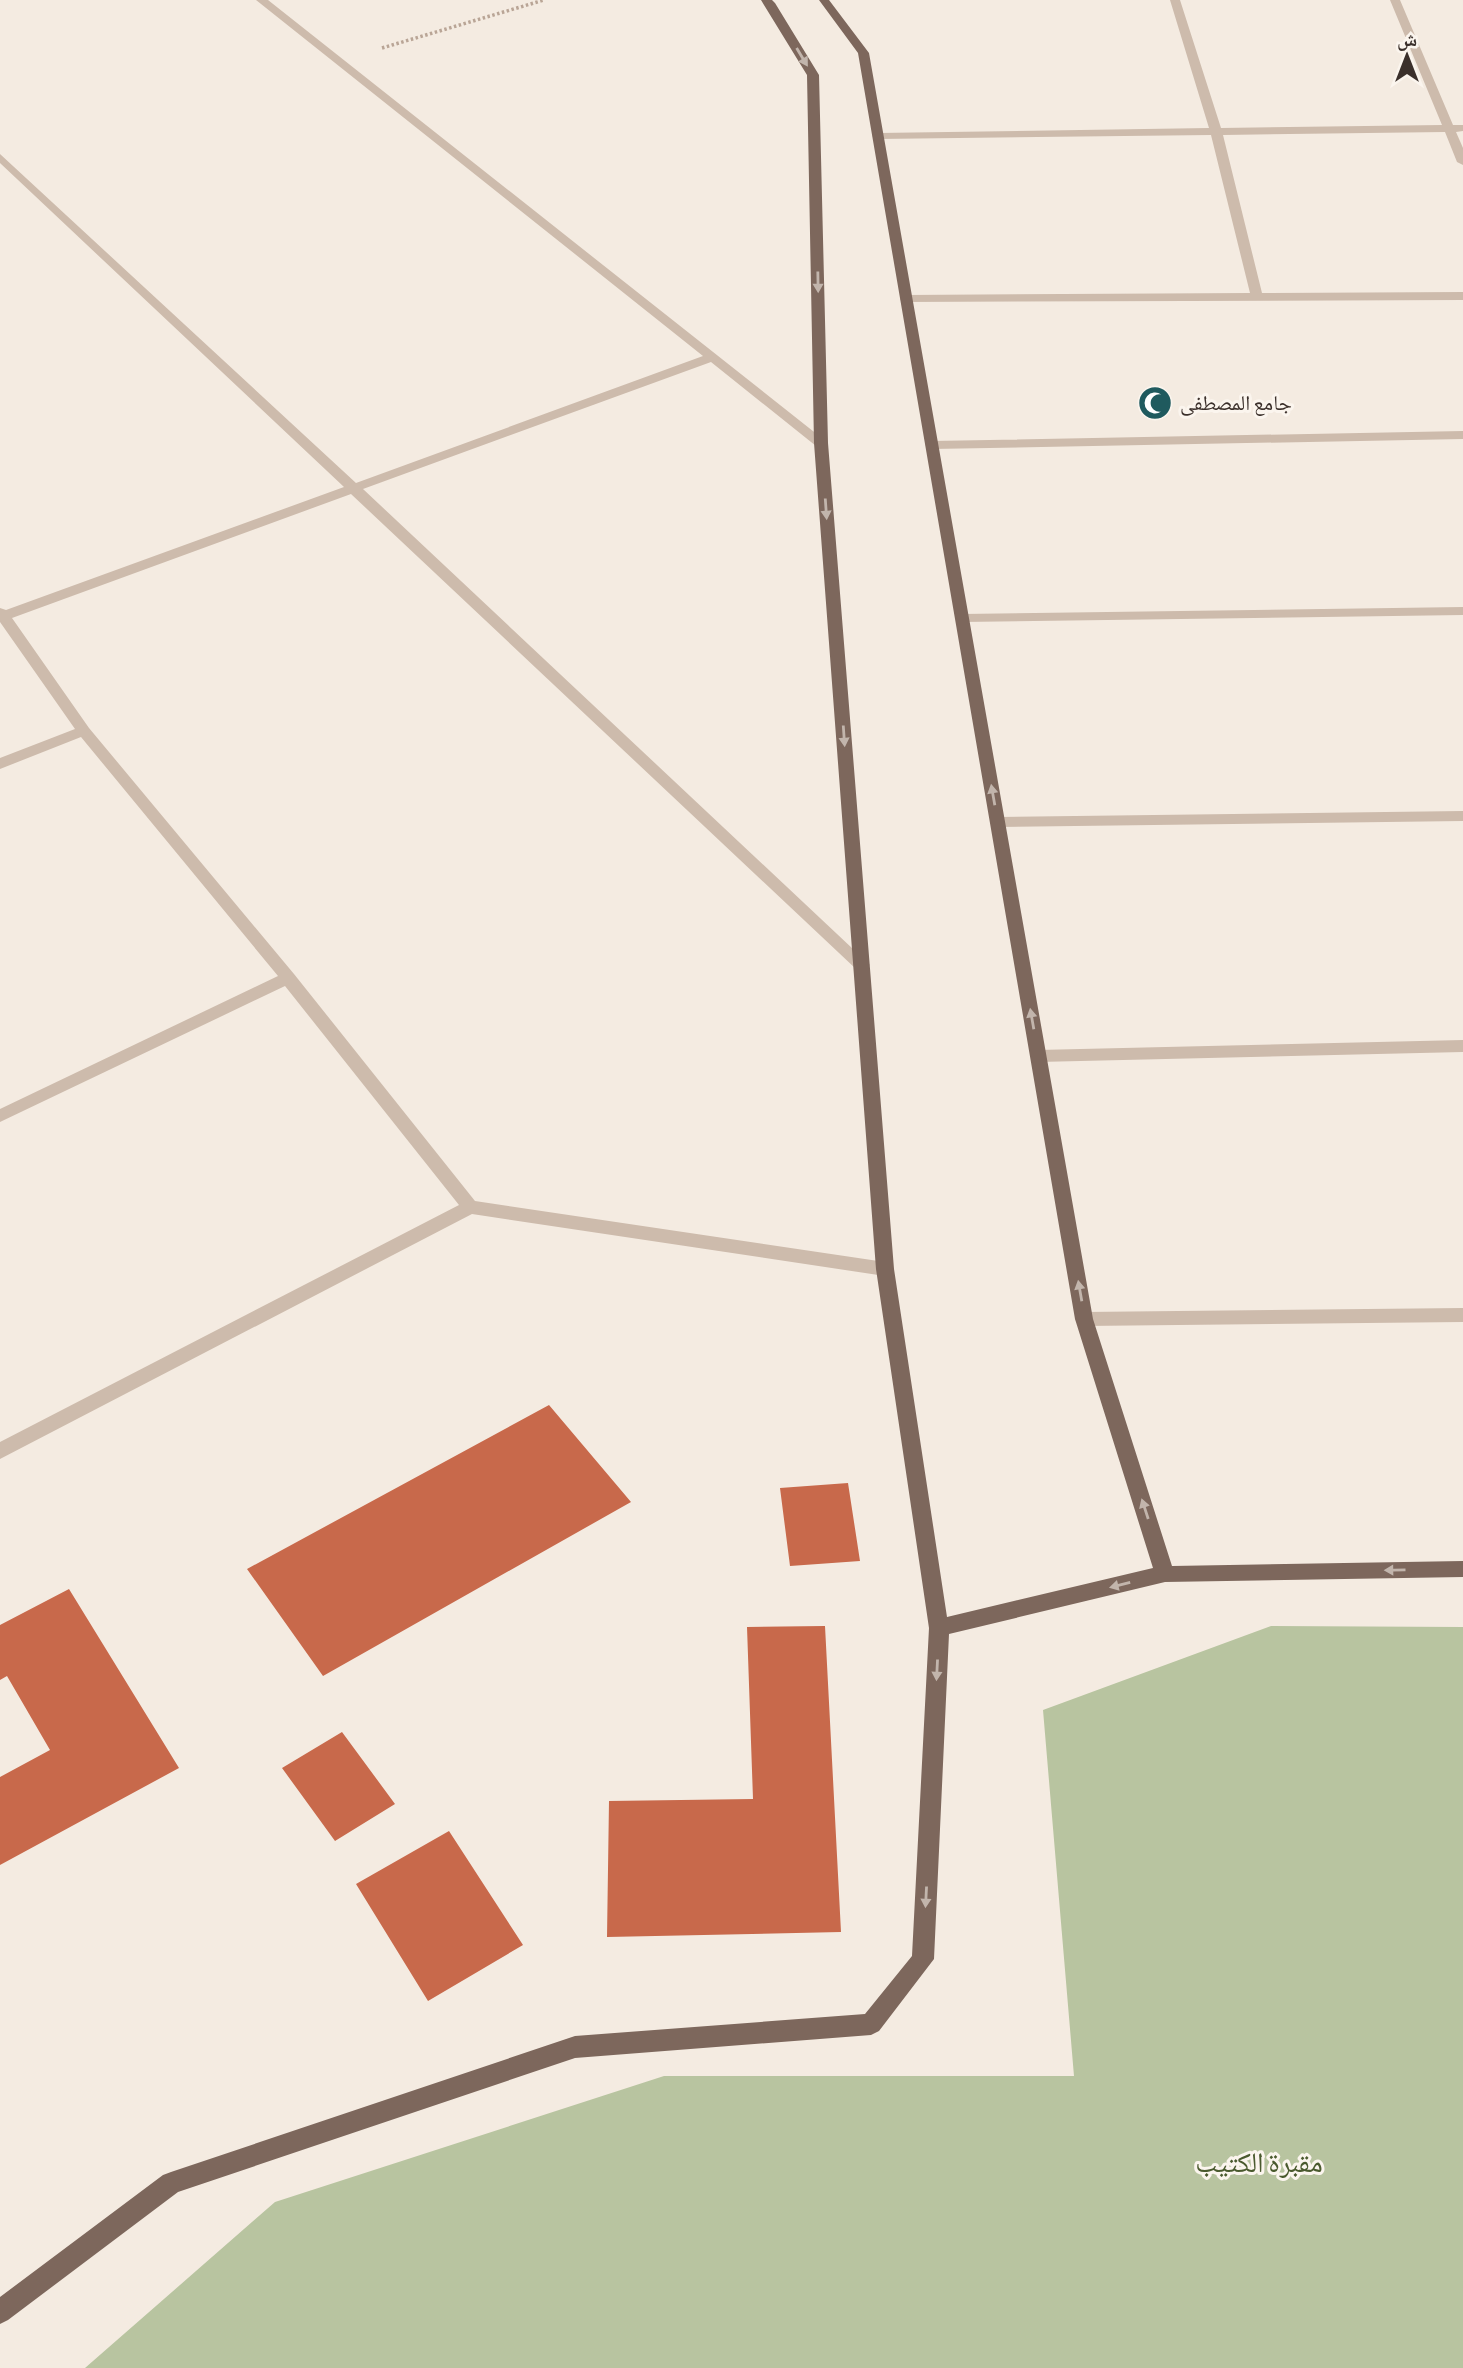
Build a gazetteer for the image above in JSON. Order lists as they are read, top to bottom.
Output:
{
  "parks": ["مقبرة الكتيب"],
  "places": {
    "mosque": ["جامع المصطفى"]
  },
  "north": "top"
}
